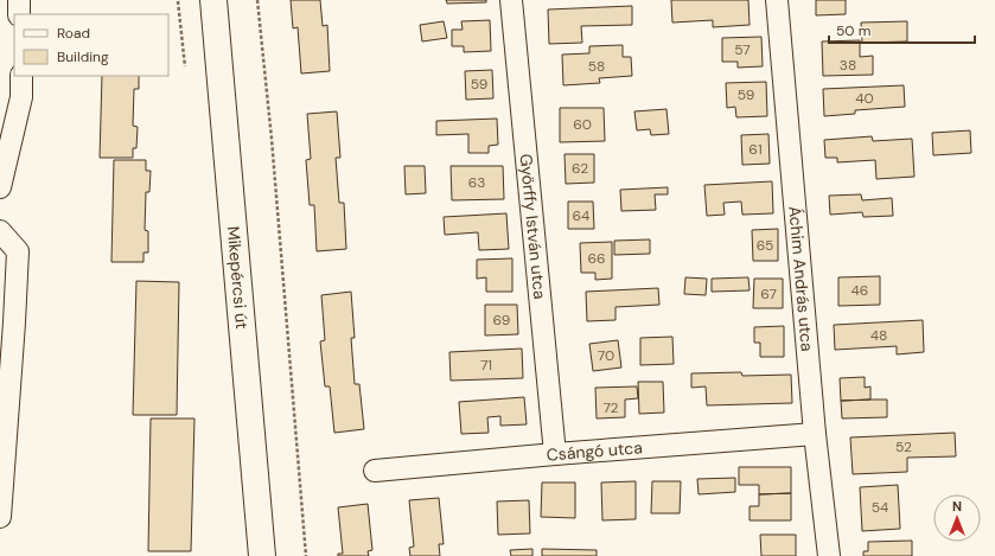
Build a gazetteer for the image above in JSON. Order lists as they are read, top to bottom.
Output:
{
  "streets": {
    "main road": ["Mikepércsi út"],
    "street": ["Györffy István utca", "Áchim András utca", "Csángó utca"]
  },
  "crossings": [
    ["Györffy István utca", "Csángó utca"],
    ["Áchim András utca", "Csángó utca"]
  ],
  "house_numbers": [
    "57",
    "38",
    "58",
    "59",
    "59",
    "40",
    "60",
    "61",
    "62",
    "63",
    "64",
    "65",
    "66",
    "46",
    "67",
    "69",
    "48",
    "70",
    "71",
    "72",
    "52",
    "54"
  ],
  "legend": ["Road", "Building"],
  "scale_bar": "50 m",
  "north": "top"
}
